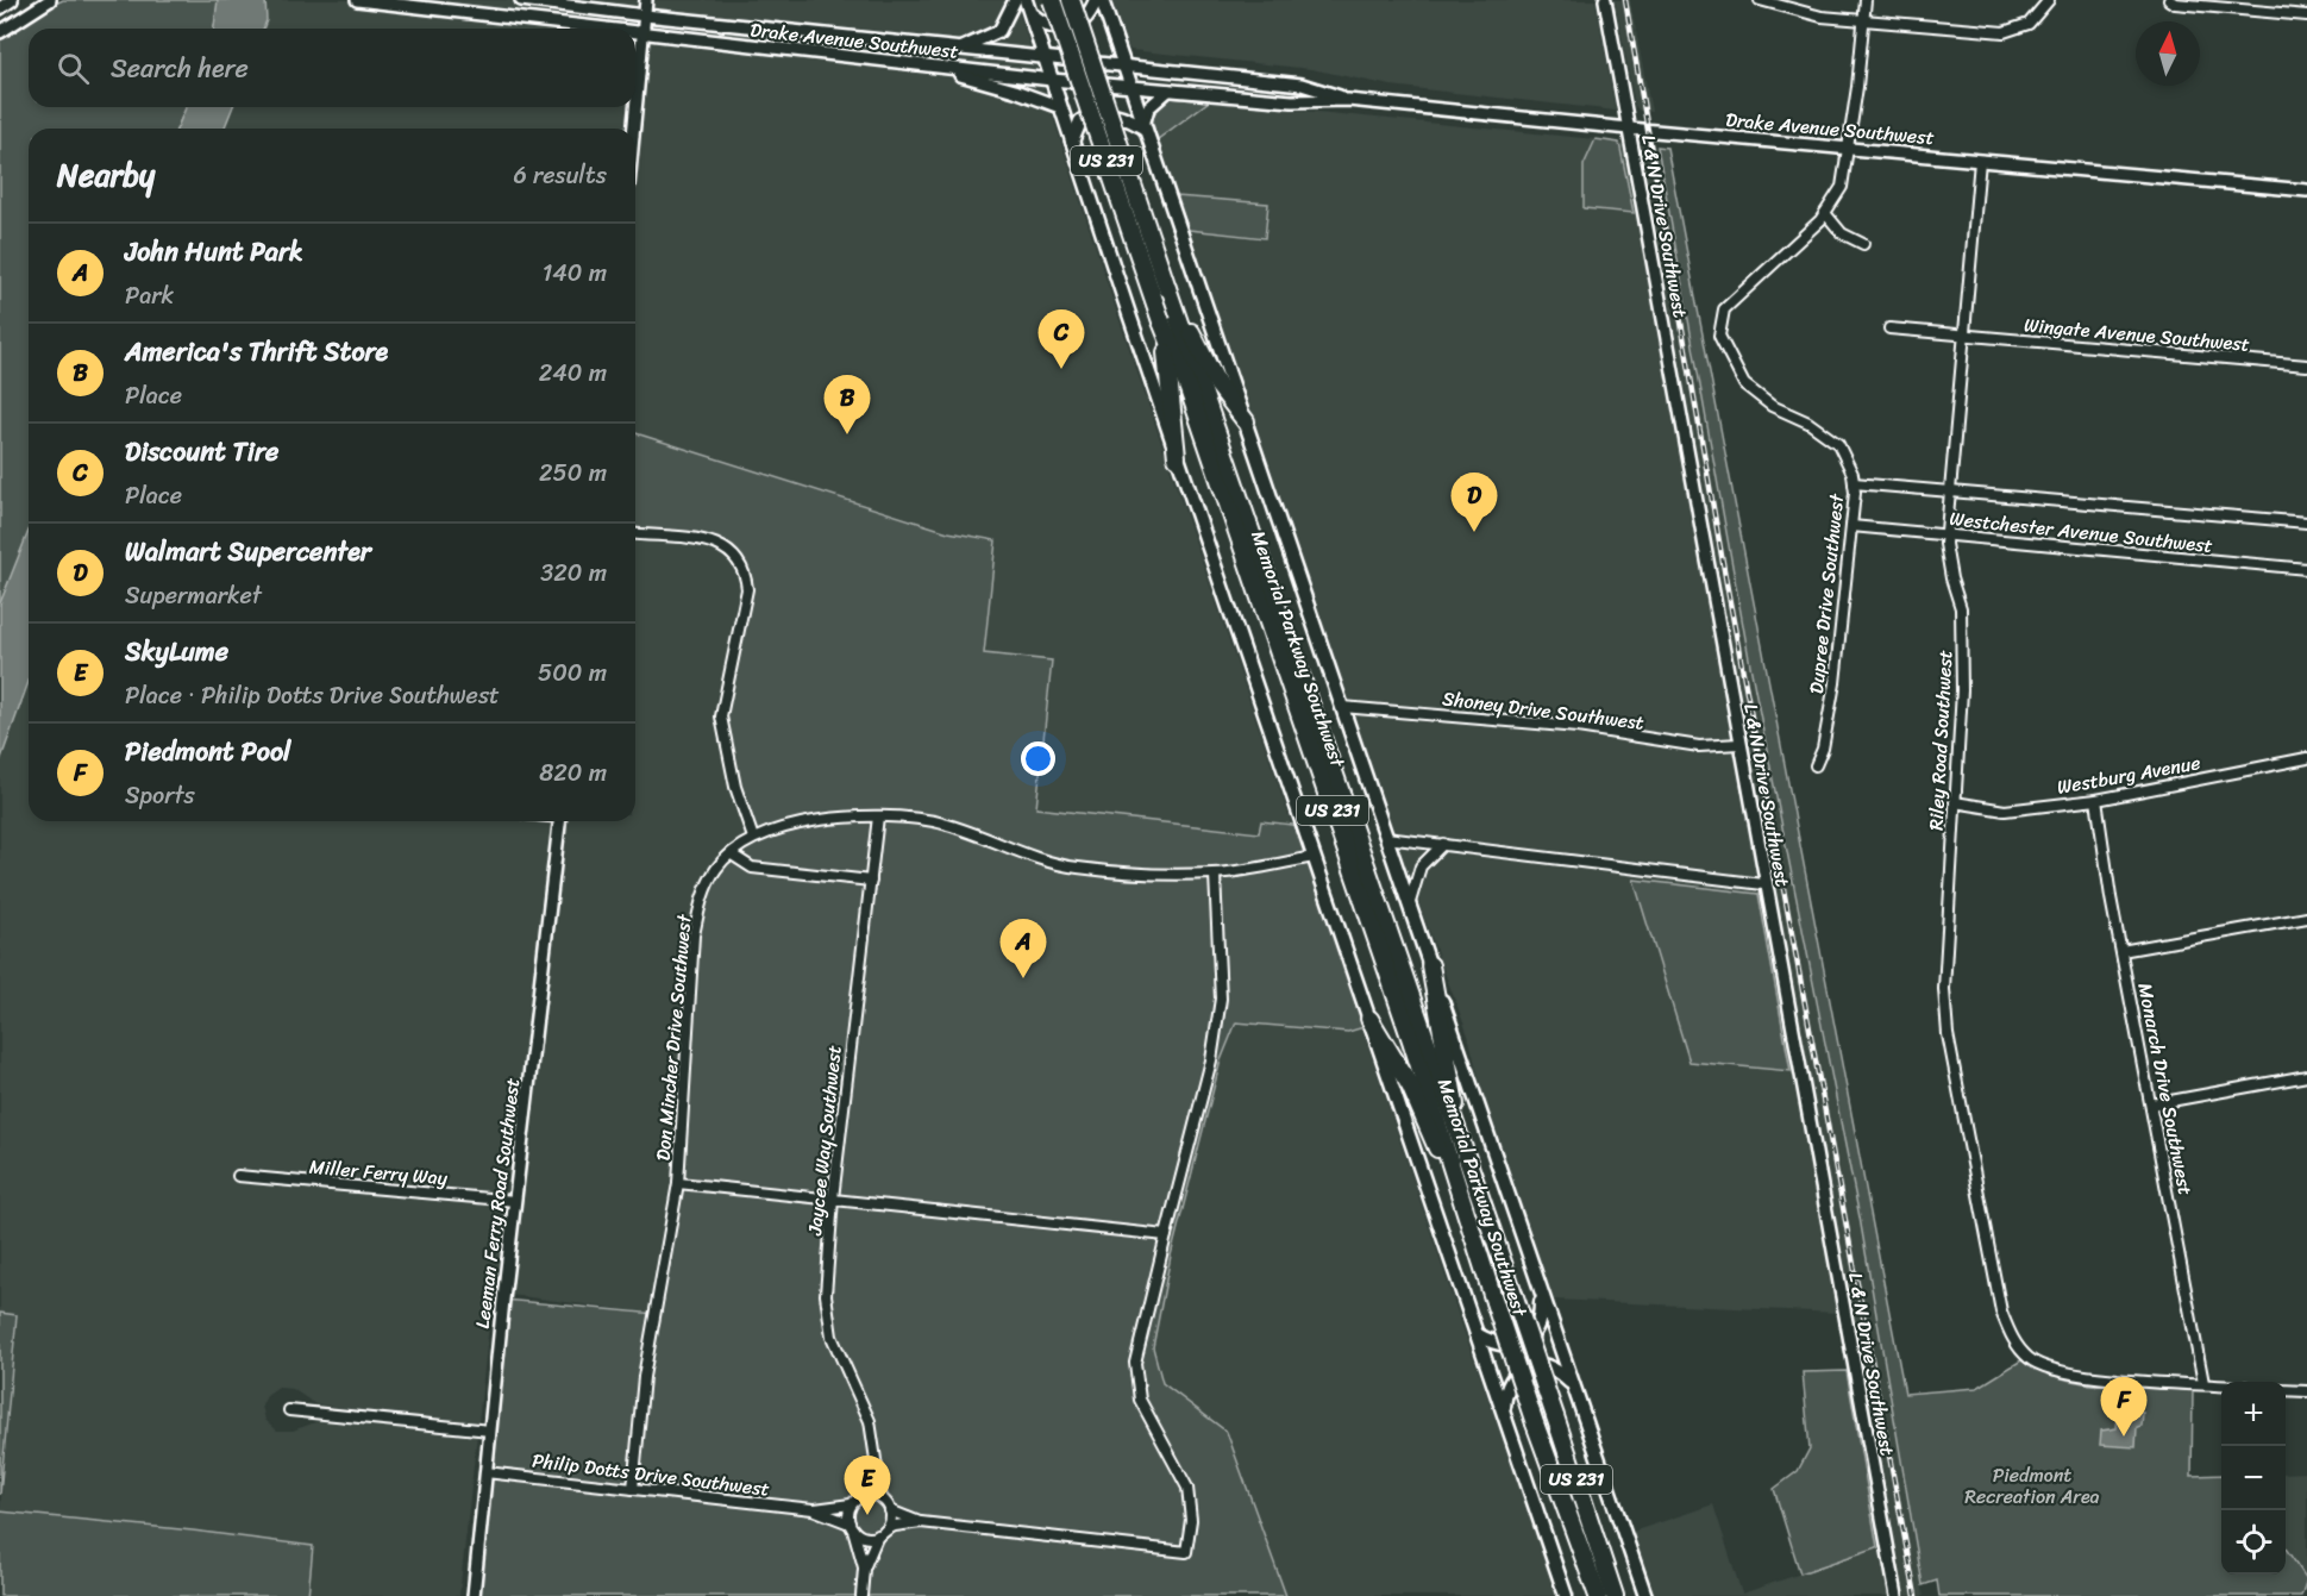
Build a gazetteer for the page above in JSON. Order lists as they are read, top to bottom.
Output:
{
  "streets": {
    "highway": ["US 231", "Memorial Parkway Southwest"],
    "street": [
      "Drake Avenue Southwest",
      "L & N Drive Southwest",
      "Wingate Avenue Southwest",
      "Westchester Avenue Southwest",
      "Dupree Drive Southwest",
      "Shoney Drive Southwest",
      "Riley Road Southwest",
      "Westburg Avenue",
      "Don Mincher Drive Southwest",
      "Monarch Drive Southwest",
      "Jaycee Way Southwest",
      "Miller Ferry Way",
      "Leeman Ferry Road Southwest",
      "Philip Dotts Drive Southwest"
    ]
  },
  "crossings": [
    ["Drake Avenue Southwest", "L & N Drive Southwest"],
    ["Drake Avenue Southwest", "Dupree Drive Southwest"],
    ["Drake Avenue Southwest", "Riley Road Southwest"],
    ["L & N Drive Southwest", "Shoney Drive Southwest"],
    ["Wingate Avenue Southwest", "Riley Road Southwest"],
    ["Westchester Avenue Southwest", "Dupree Drive Southwest"],
    ["Westchester Avenue Southwest", "Riley Road Southwest"],
    ["Riley Road Southwest", "Westburg Avenue"],
    ["Riley Road Southwest", "Monarch Drive Southwest"],
    ["Westburg Avenue", "Monarch Drive Southwest"],
    ["Don Mincher Drive Southwest", "Jaycee Way Southwest"],
    ["Don Mincher Drive Southwest", "Philip Dotts Drive Southwest"],
    ["Jaycee Way Southwest", "Philip Dotts Drive Southwest"],
    ["Miller Ferry Way", "Leeman Ferry Road Southwest"],
    ["Leeman Ferry Road Southwest", "Philip Dotts Drive Southwest"]
  ],
  "parks": ["Piedmont Recreation Area"],
  "north": "top",
  "page": {
    "search": "Search here",
    "heading": ["Nearby", "6 results"],
    "list": [
      {
        "mark": "A",
        "name": "John Hunt Park",
        "note": "Park",
        "value": "140 m"
      },
      {
        "mark": "B",
        "name": "America's Thrift Store",
        "note": "Place",
        "value": "240 m"
      },
      {
        "mark": "C",
        "name": "Discount Tire",
        "note": "Place",
        "value": "250 m"
      },
      {
        "mark": "D",
        "name": "Walmart Supercenter",
        "note": "Supermarket",
        "value": "320 m"
      },
      {
        "mark": "E",
        "name": "SkyLume",
        "note": "Place · Philip Dotts Drive Southwest",
        "value": "500 m"
      },
      {
        "mark": "F",
        "name": "Piedmont Pool",
        "note": "Sports",
        "value": "820 m"
      }
    ],
    "pins": [
      "C",
      "B",
      "D",
      "A",
      "F",
      "E"
    ],
    "map_buttons": ["+", "−"]
  }
}
